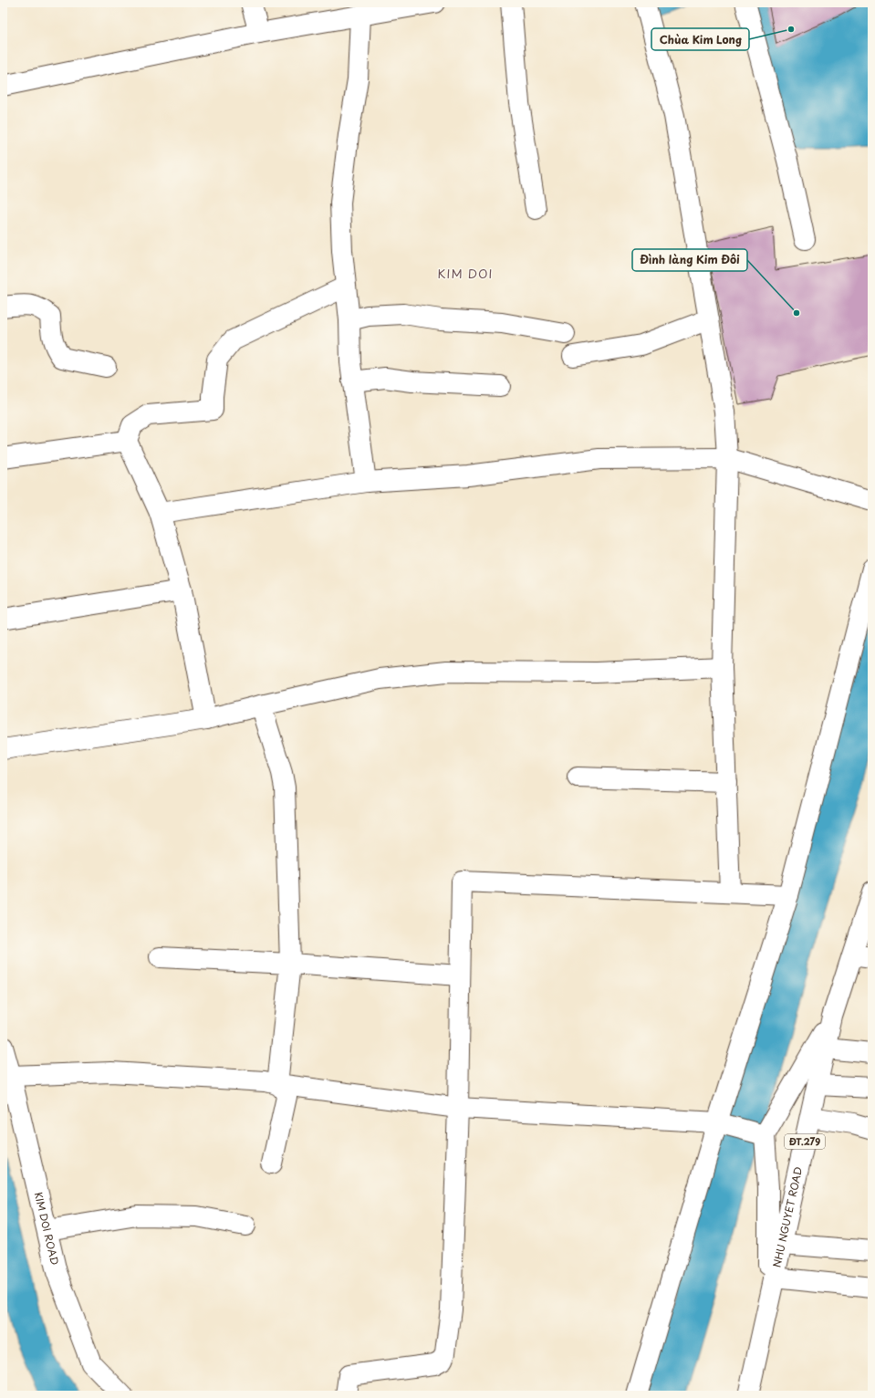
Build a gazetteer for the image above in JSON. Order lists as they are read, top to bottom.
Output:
{
  "streets": {
    "street": ["ĐT.279", "NHU NGUYET ROAD", "KIM DOI ROAD"]
  },
  "districts": ["KIM DOI"],
  "places": ["Chùa Kim Long", "Đình làng Kim Đôi"]
}
